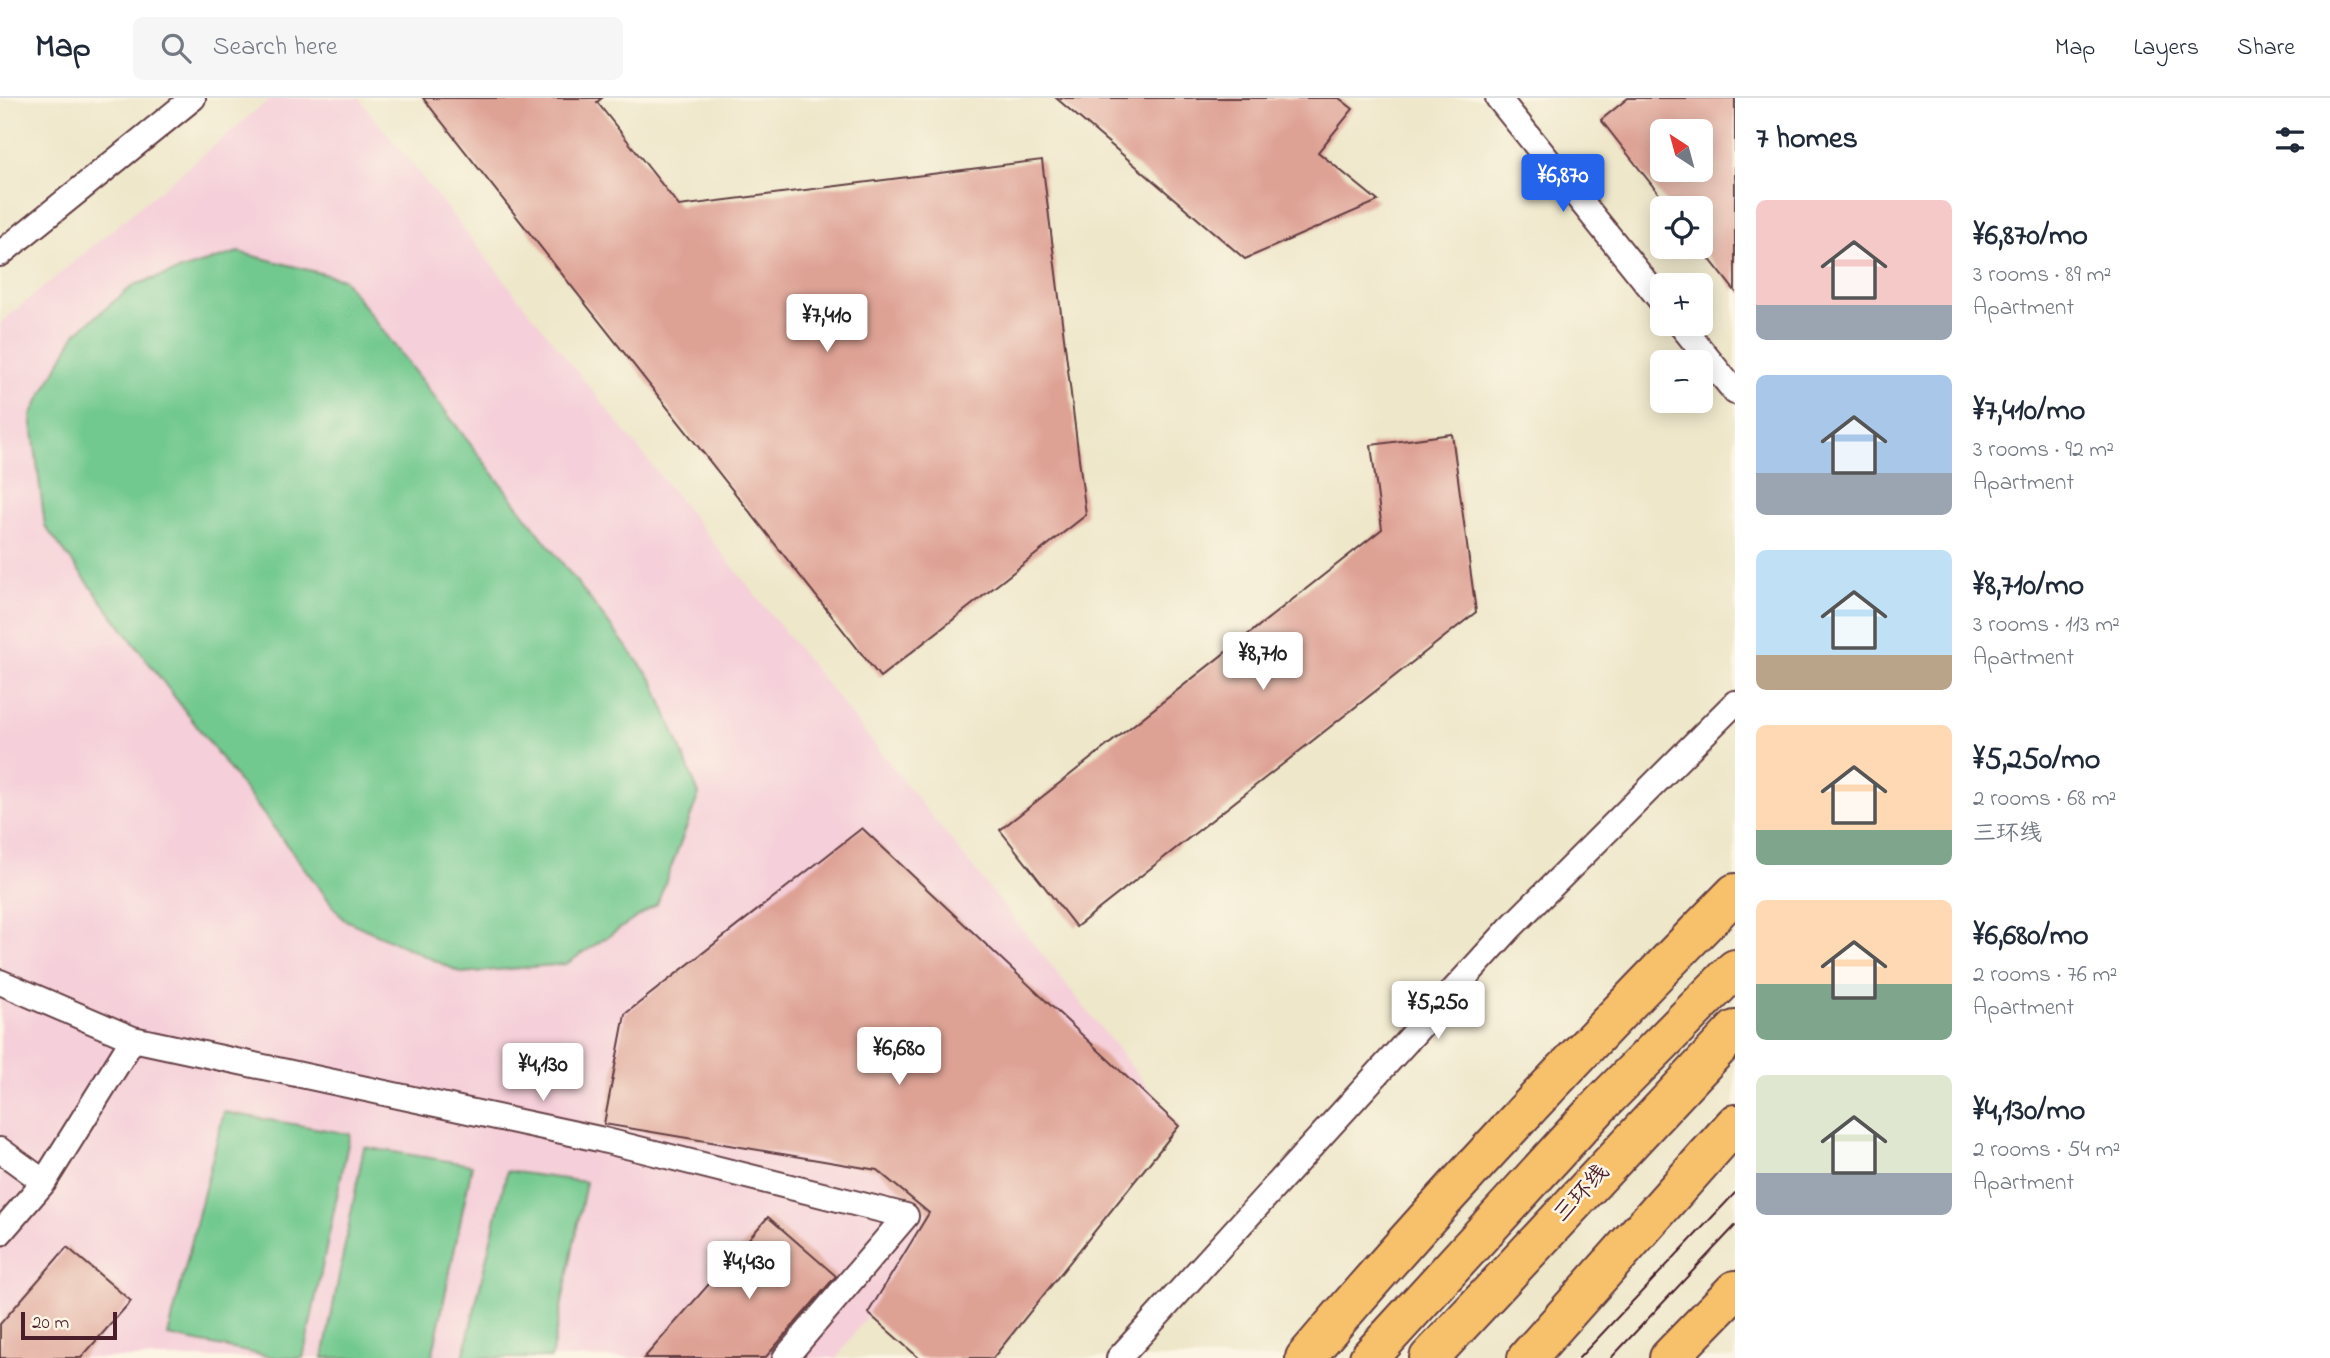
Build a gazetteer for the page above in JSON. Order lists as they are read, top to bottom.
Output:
{
  "streets": {
    "highway": ["三环线"]
  },
  "scale_bar": "20 m",
  "north": "top left",
  "page": {
    "header": "Map",
    "search": "Search here",
    "nav": ["Map", "Layers", "Share"],
    "heading": "7 homes",
    "map_buttons": ["+", "−"],
    "price": [
      "¥6,870",
      "¥7,410",
      "¥8,710",
      "¥5,250",
      "¥6,680",
      "¥4,130",
      "¥4,430"
    ],
    "list": [
      {
        "name": "¥6,870/mo",
        "note": "3 rooms · 89 m² · Apartment"
      },
      {
        "name": "¥7,410/mo",
        "note": "3 rooms · 92 m² · Apartment"
      },
      {
        "name": "¥8,710/mo",
        "note": "3 rooms · 113 m² · Apartment"
      },
      {
        "name": "¥5,250/mo",
        "note": "2 rooms · 68 m² · 三环线"
      },
      {
        "name": "¥6,680/mo",
        "note": "2 rooms · 76 m² · Apartment"
      },
      {
        "name": "¥4,130/mo",
        "note": "2 rooms · 54 m² · Apartment"
      }
    ],
    "scale": "20 m"
  }
}
